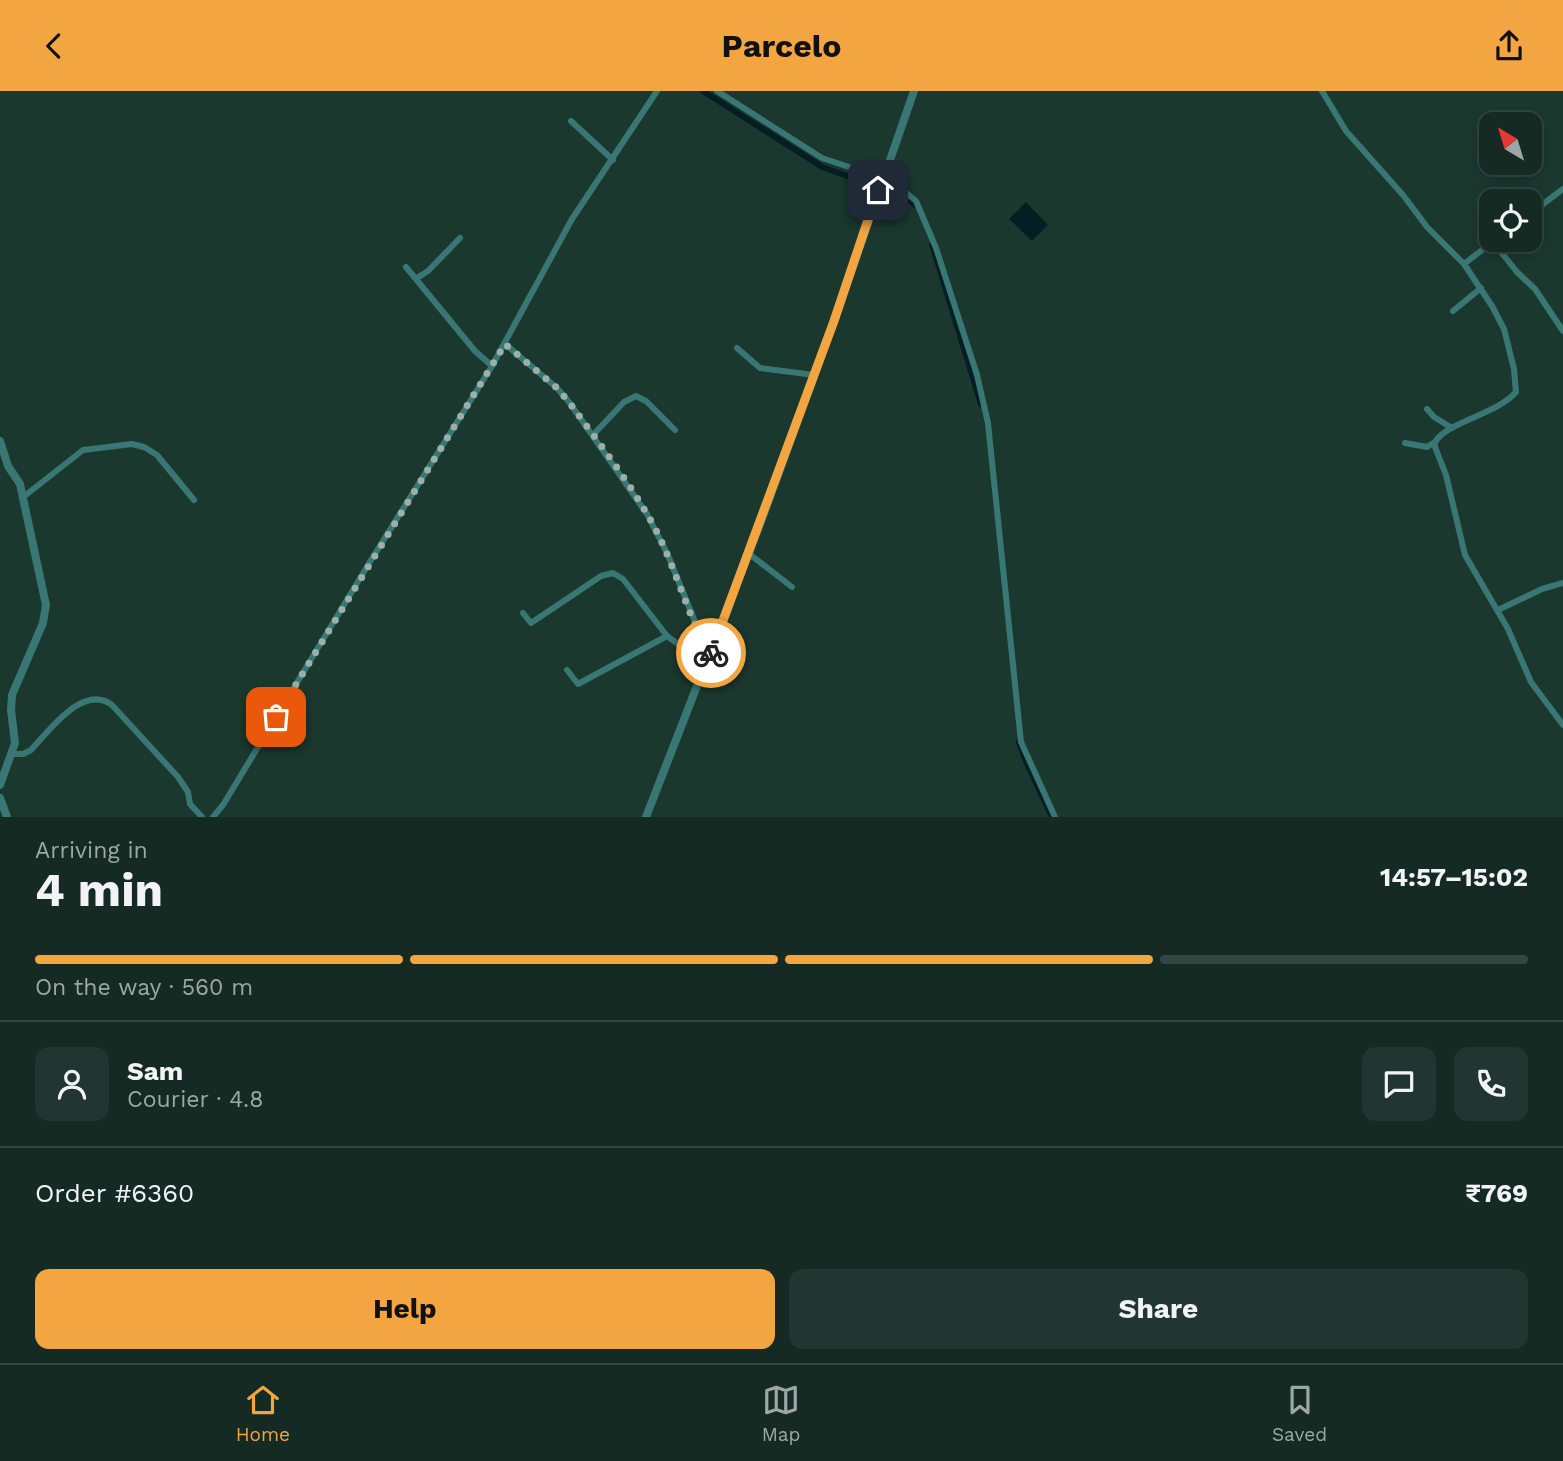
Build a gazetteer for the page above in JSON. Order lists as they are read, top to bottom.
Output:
{
  "north": "top left",
  "page": {
    "header": "Parcelo",
    "heading": ["4 min", "Arriving in", "14:57–15:02"],
    "panel": [
      "Sam",
      "Courier · 4.8",
      "Order #6360",
      "₹769"
    ],
    "bar": "On the way · 560 m",
    "buttons": ["Help", "Share"],
    "tabs": ["Home", "Map", "Saved"]
  }
}
